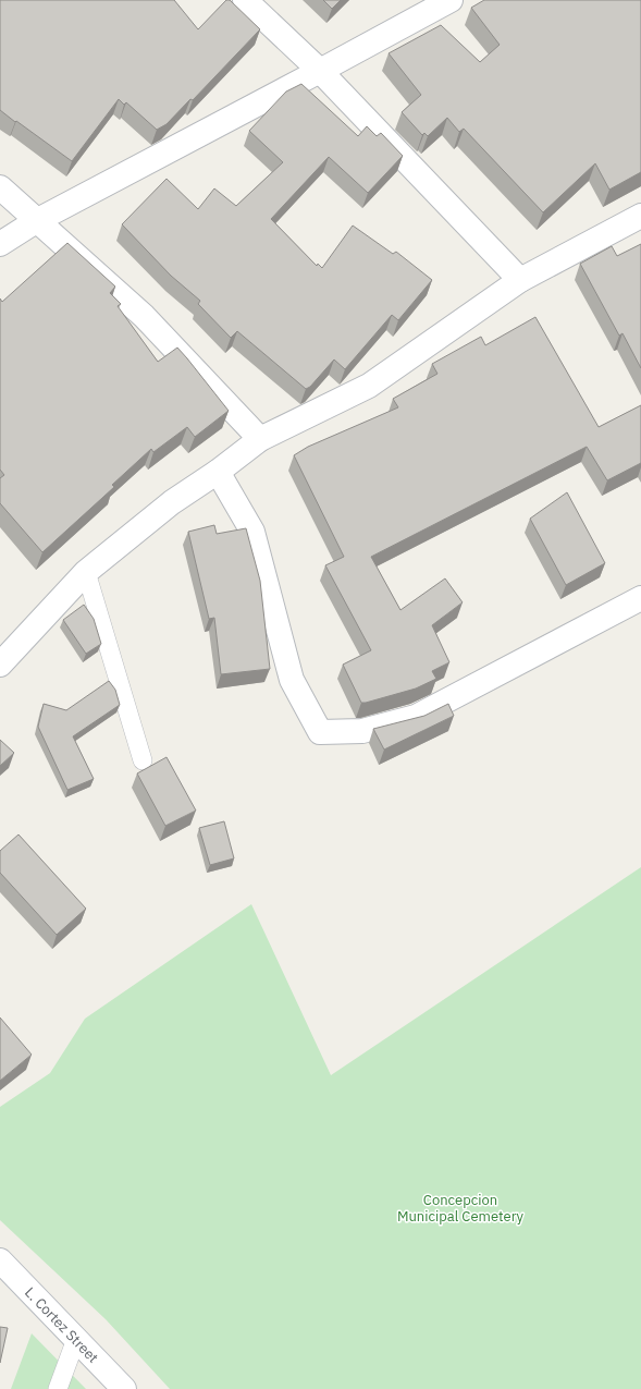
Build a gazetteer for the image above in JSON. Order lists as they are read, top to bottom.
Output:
{
  "streets": {
    "street": ["L. Cortez Street"]
  },
  "parks": ["Concepcion Municipal Cemetery"]
}
